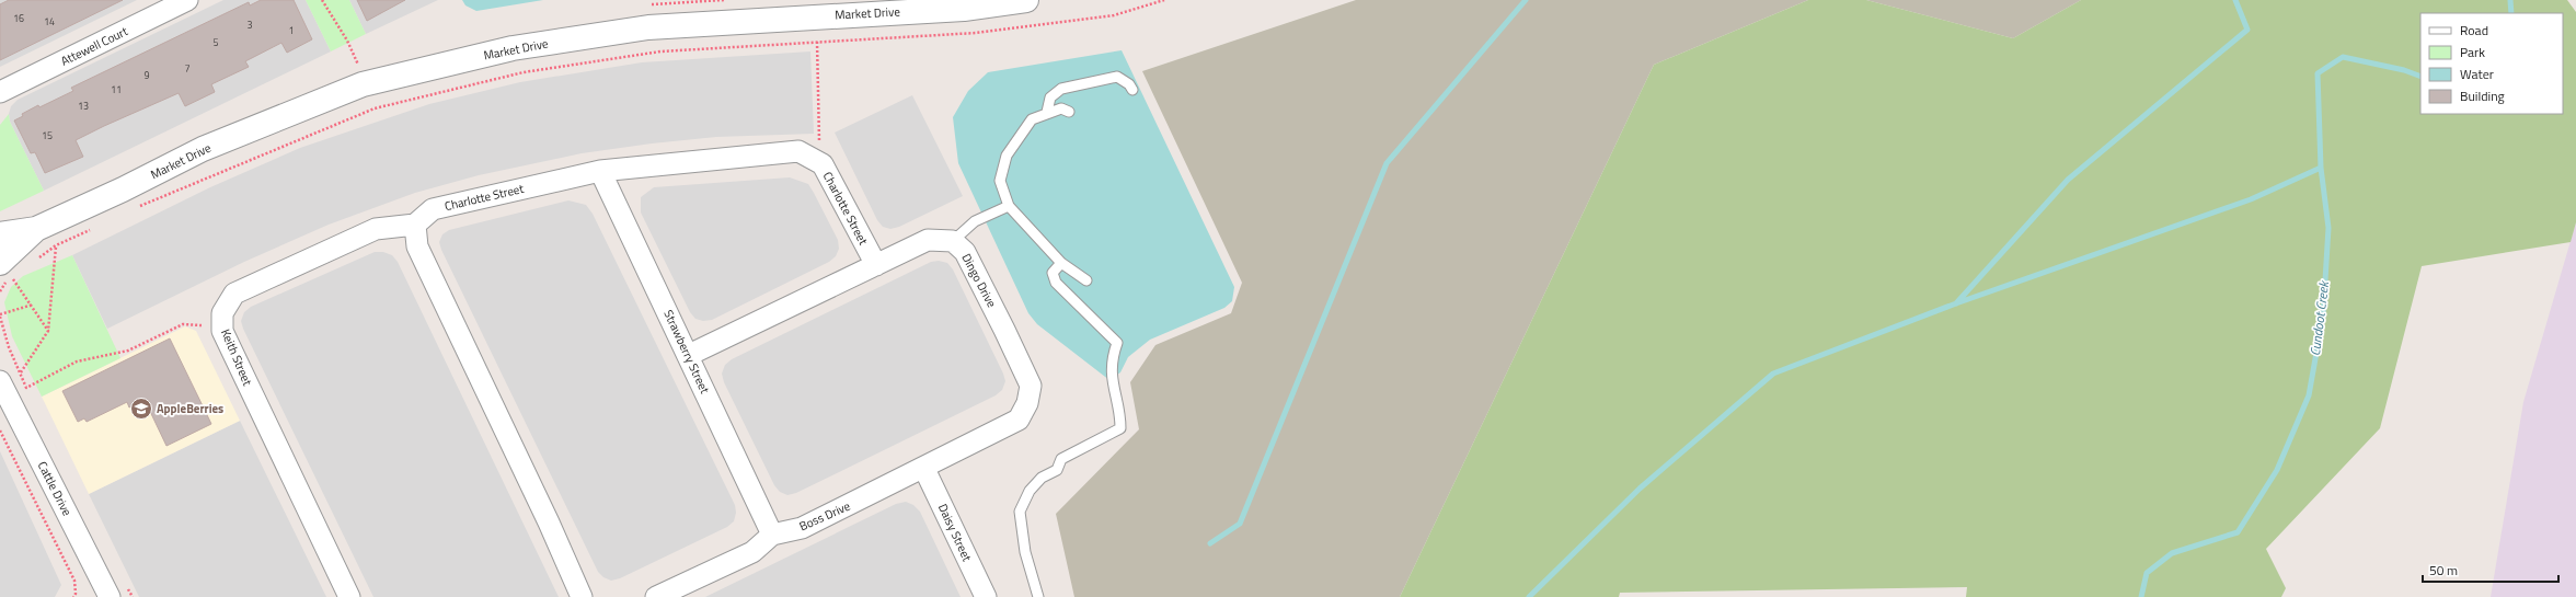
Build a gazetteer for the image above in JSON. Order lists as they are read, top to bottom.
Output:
{
  "streets": {
    "street": [
      "Market Drive",
      "Attewell Court",
      "Charlotte Street",
      "Dingo Drive",
      "Strawberry Street",
      "Keith Street",
      "Cattle Drive",
      "Boss Drive",
      "Daisy Street"
    ]
  },
  "crossings": [
    ["Charlotte Street", "Strawberry Street"],
    ["Charlotte Street", "Keith Street"],
    ["Dingo Drive", "Boss Drive"],
    ["Dingo Drive", "Daisy Street"],
    ["Strawberry Street", "Boss Drive"],
    ["Boss Drive", "Daisy Street"]
  ],
  "water": ["Cundoot Creek"],
  "places": {
    "school or university": ["AppleBerries"]
  },
  "house_numbers": [
    "16",
    "14",
    "3",
    "1",
    "5",
    "7",
    "9",
    "11",
    "13",
    "15"
  ],
  "legend": [
    "Road",
    "Park",
    "Water",
    "Building"
  ],
  "scale_bar": "50 m"
}
